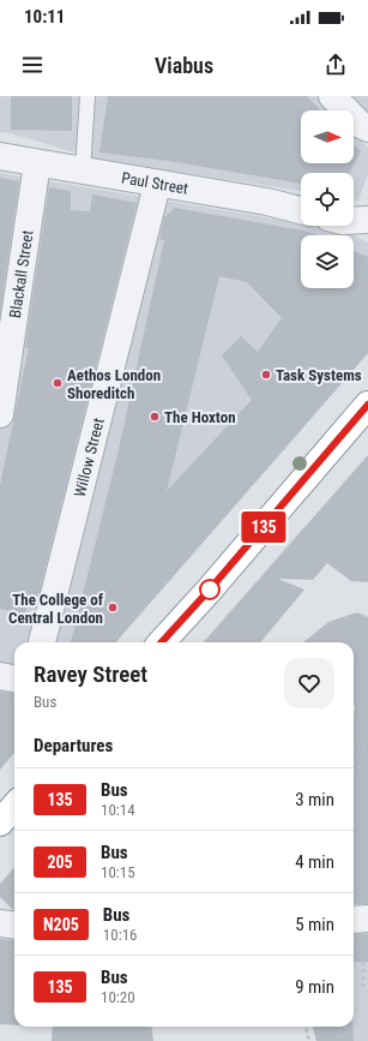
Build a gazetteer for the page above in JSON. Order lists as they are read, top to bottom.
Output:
{
  "streets": {
    "street": ["Paul Street", "Blackall Street", "Willow Street"]
  },
  "crossings": [
    ["Paul Street", "Blackall Street"],
    ["Paul Street", "Willow Street"]
  ],
  "places": [
    "Task Systems",
    "Aethos London Shoreditch",
    "The Hoxton",
    "The College of Central London"
  ],
  "lines": ["bus line 135"],
  "north": "right",
  "page": {
    "status": "10:11",
    "header": "Viabus",
    "on_map": "135",
    "heading": [
      ["Ravey Street", "Bus"],
      "Departures"
    ],
    "list": [
      {
        "mark": "135",
        "name": "Bus",
        "note": "10:14",
        "value": "3 min"
      },
      {
        "mark": "205",
        "name": "Bus",
        "note": "10:15",
        "value": "4 min"
      },
      {
        "mark": "N205",
        "name": "Bus",
        "note": "10:16",
        "value": "5 min"
      },
      {
        "mark": "135",
        "name": "Bus",
        "note": "10:20",
        "value": "9 min"
      }
    ]
  }
}
